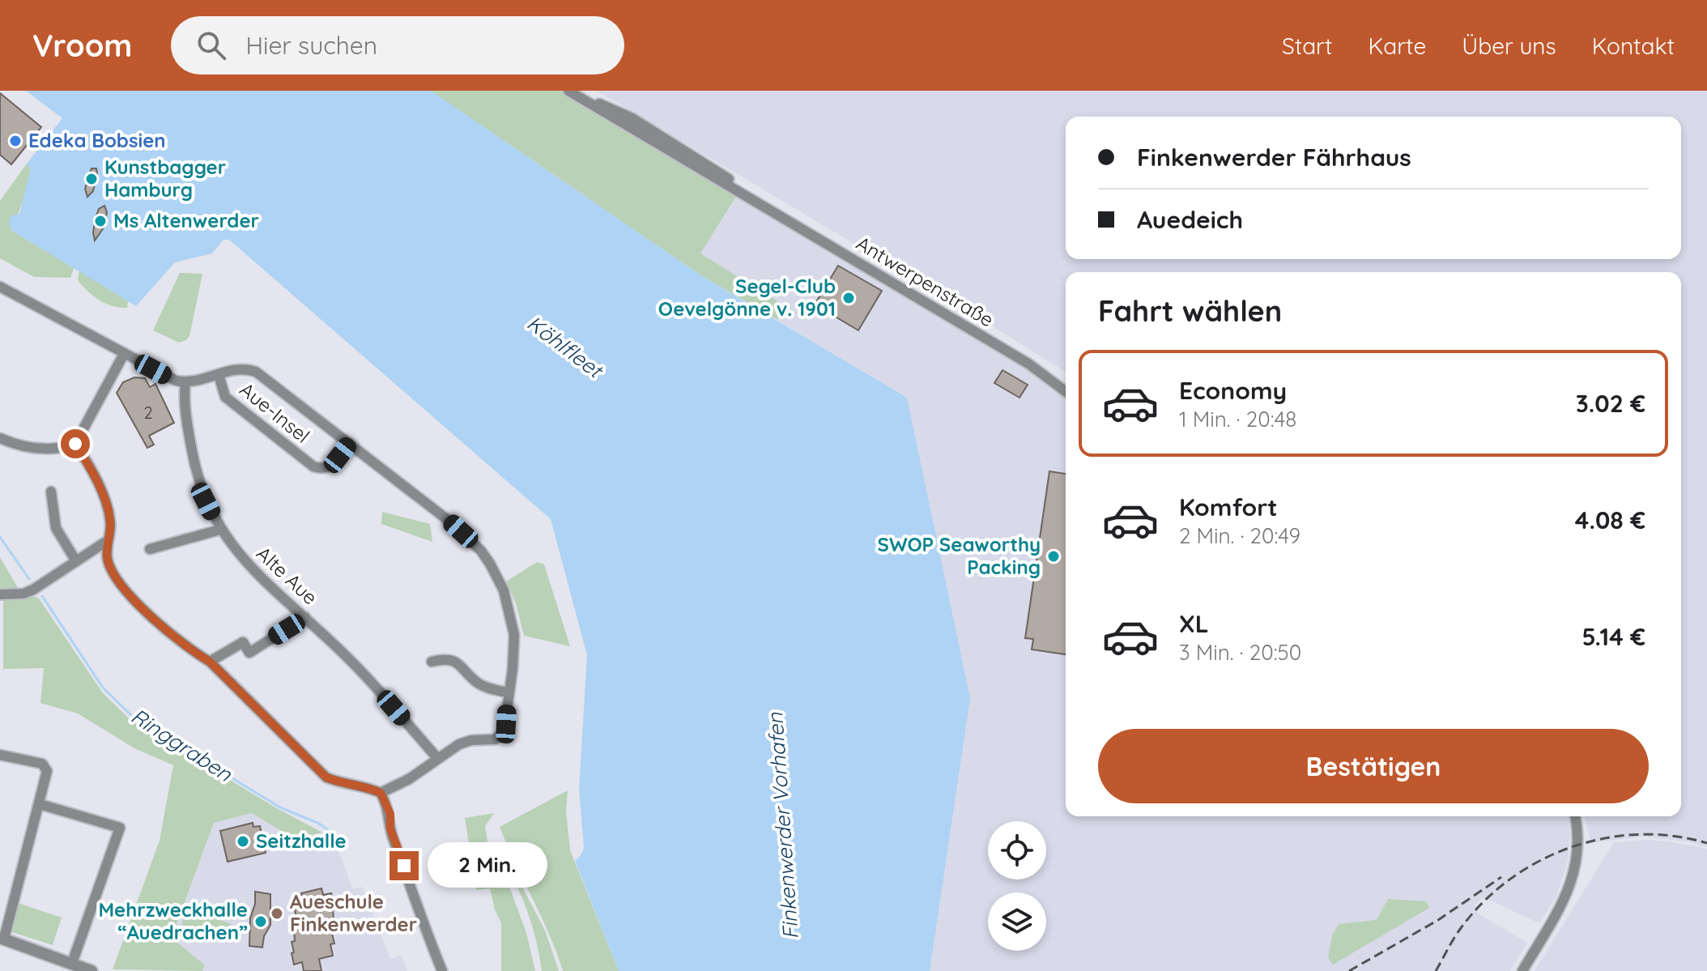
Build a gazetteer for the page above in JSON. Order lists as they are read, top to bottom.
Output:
{
  "streets": {
    "street": ["Antwerpenstraße", "Aue-Insel", "Alte Aue"]
  },
  "crossings": [
    ["Aue-Insel", "Alte Aue"]
  ],
  "water": ["Köhlfleet", "Ringgraben", "Finkenwerder Vorhafen"],
  "places": [
    "Edeka Bobsien",
    "Kunstbagger Hamburg",
    "Ms Altenwerder",
    "Segel-Club Oevelgönne v. 1901",
    "SWOP Seaworthy Packing",
    "Seitzhalle",
    "Aueschule Finkenwerder",
    "Mehrzweckhalle “Auedrachen”"
  ],
  "house_numbers": ["2"],
  "page": {
    "header": "Vroom",
    "search": "Hier suchen",
    "nav": [
      "Start",
      "Karte",
      "Über uns",
      "Kontakt"
    ],
    "banner": ["Finkenwerder Fährhaus", "Auedeich"],
    "heading": "Fahrt wählen",
    "list": [
      {
        "name": "Economy",
        "note": "1 Min. · 20:48",
        "value": "3.02 €"
      },
      {
        "name": "Komfort",
        "note": "2 Min. · 20:49",
        "value": "4.08 €"
      },
      {
        "name": "XL",
        "note": "3 Min. · 20:50",
        "value": "5.14 €"
      }
    ],
    "buttons": "Bestätigen",
    "bubble": "2 Min."
  }
}
